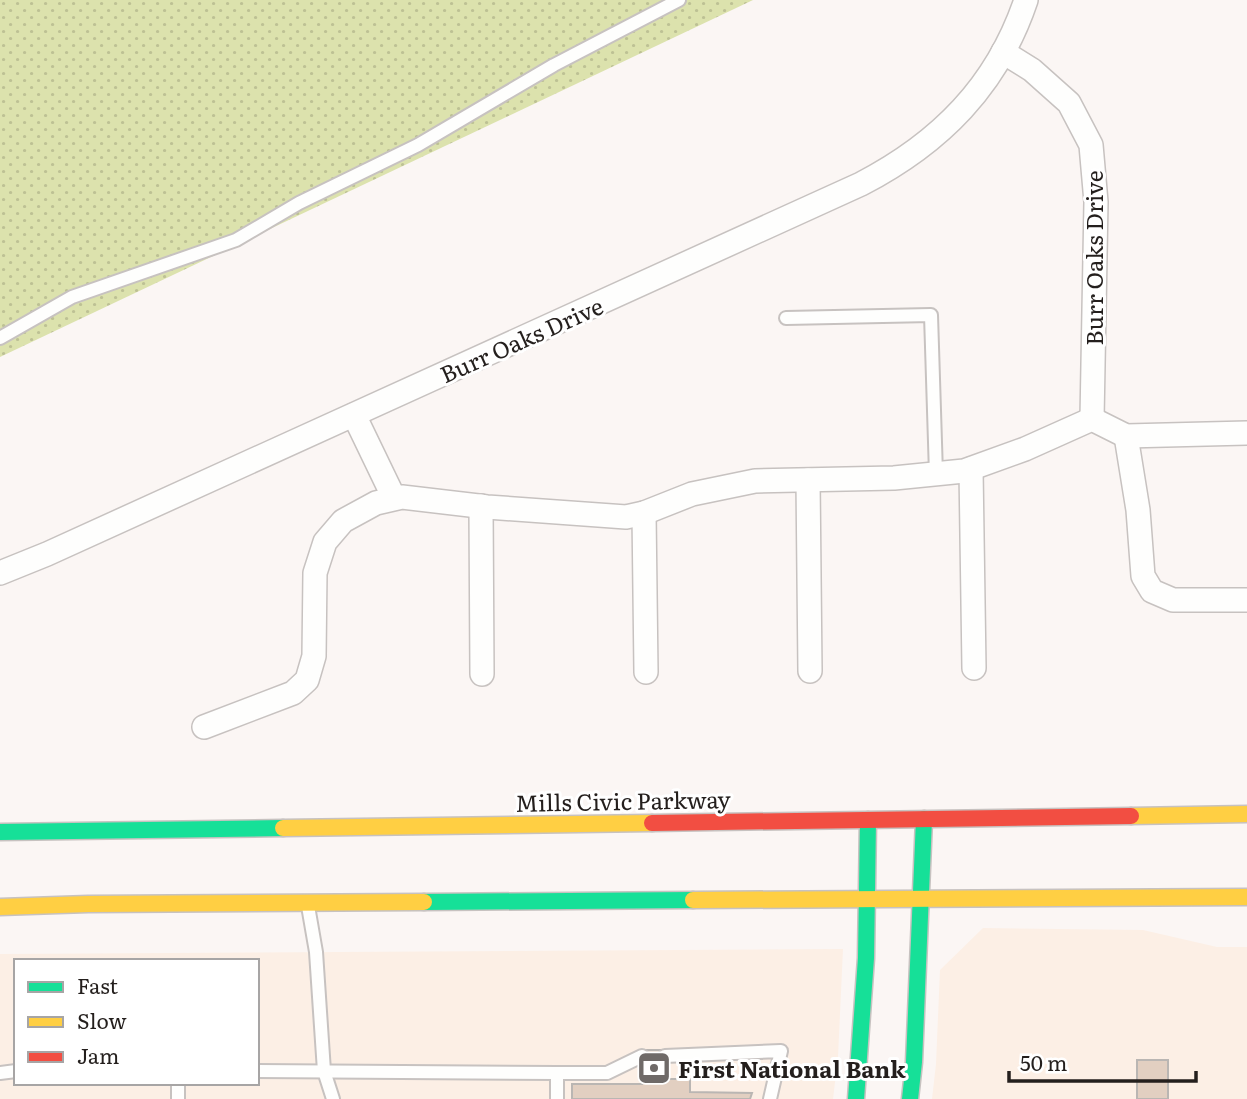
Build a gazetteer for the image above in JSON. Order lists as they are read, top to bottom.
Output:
{
  "streets": {
    "main road": ["Mills Civic Parkway"],
    "street": ["Burr Oaks Drive"]
  },
  "places": {
    "bank": ["First National Bank"]
  },
  "legend": ["Fast", "Slow", "Jam"],
  "scale_bar": "50 m"
}
